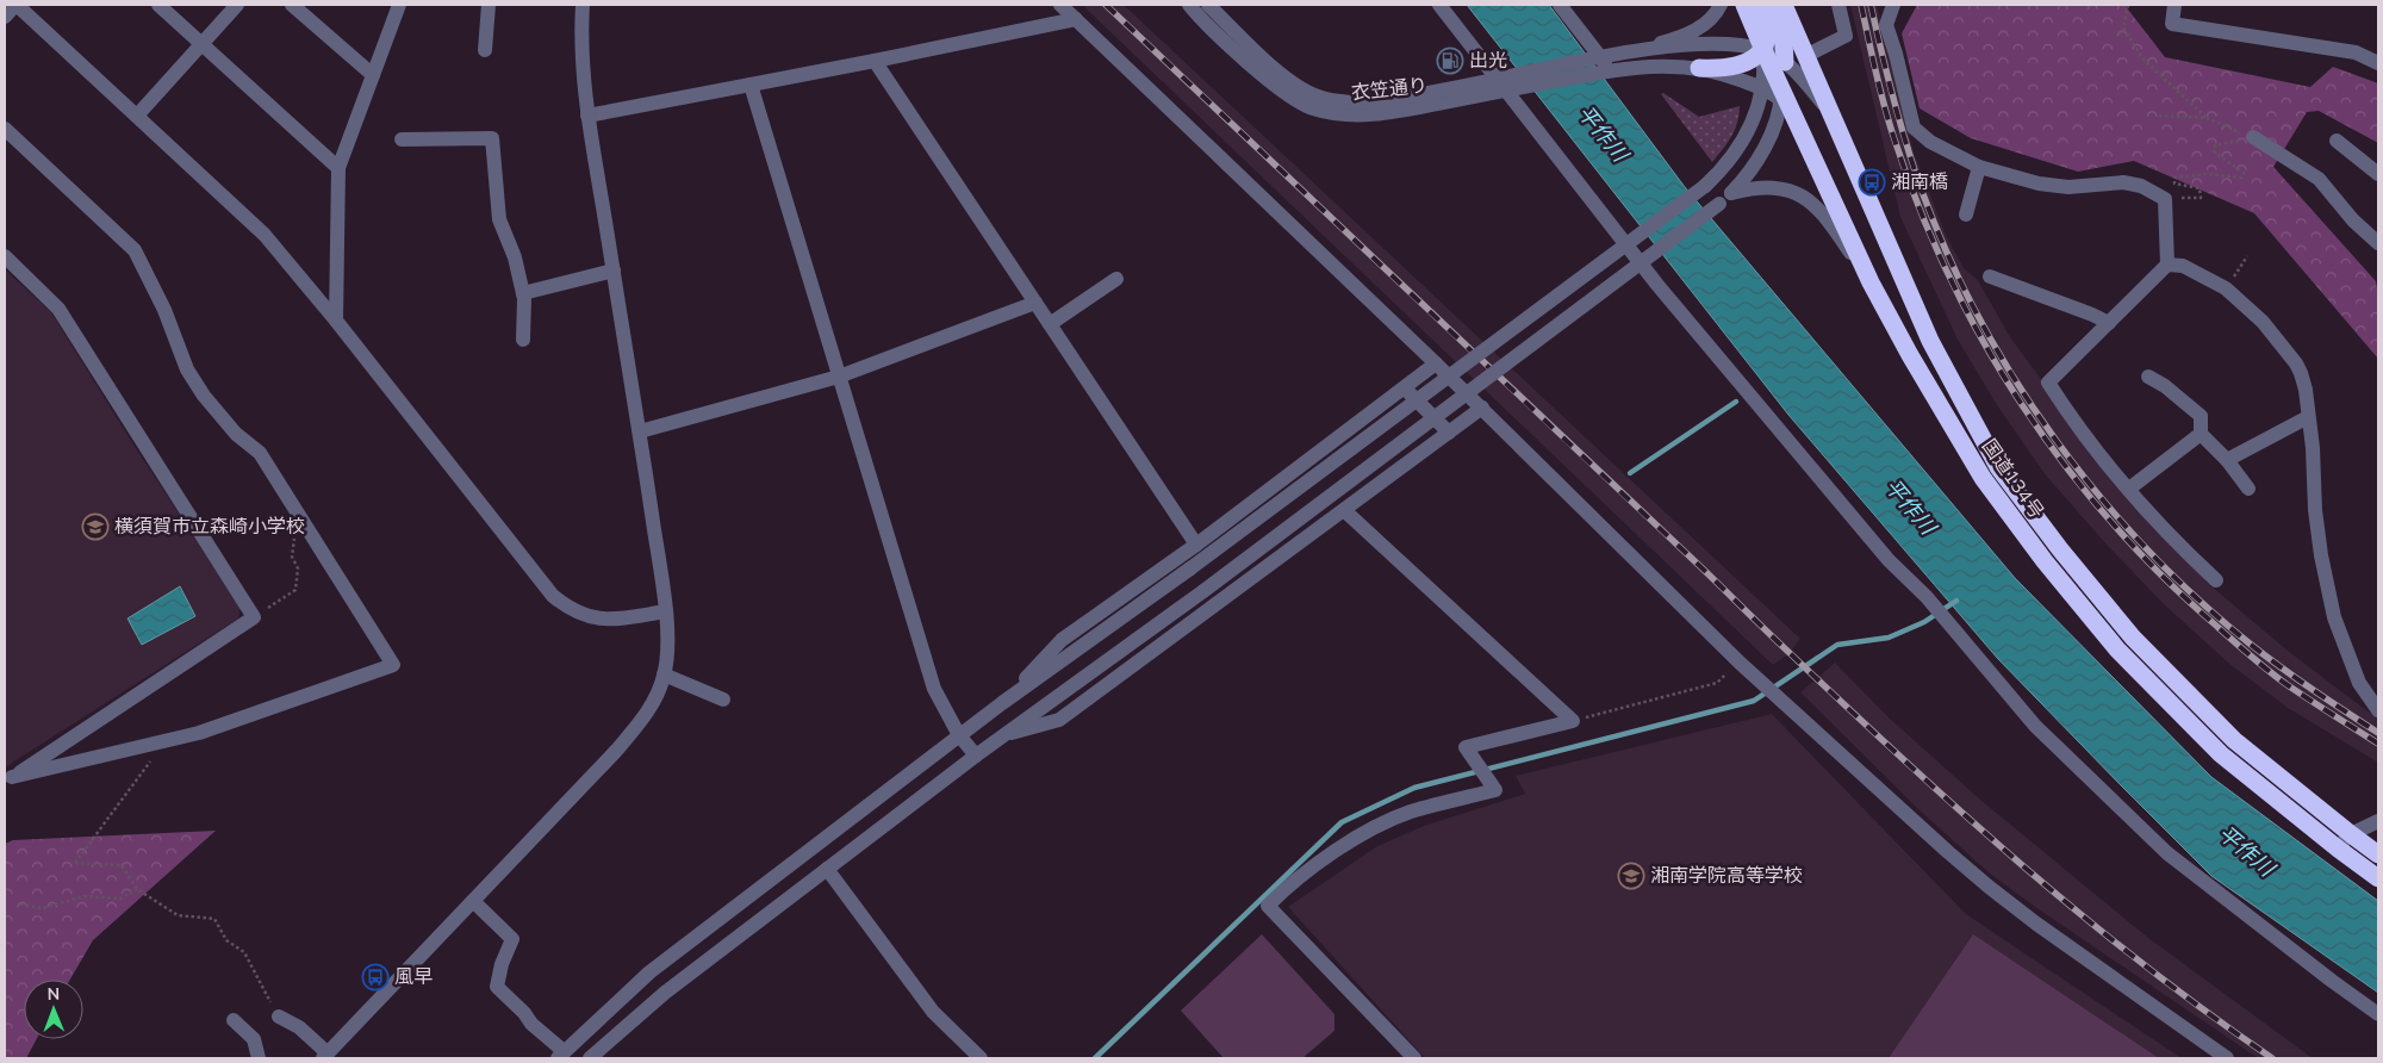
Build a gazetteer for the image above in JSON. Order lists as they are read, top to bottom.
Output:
{
  "streets": {
    "highway": ["国道134号"],
    "street": ["衣笠通り"]
  },
  "crossings": [
    ["衣笠通り", "国道134号"]
  ],
  "water": ["平作川"],
  "places": {
    "fuel station": ["出光"],
    "bus stop": ["湘南橋", "風早"],
    "school or university": ["横須賀市立森崎小学校", "湘南学院高等学校"]
  },
  "north": "top"
}
